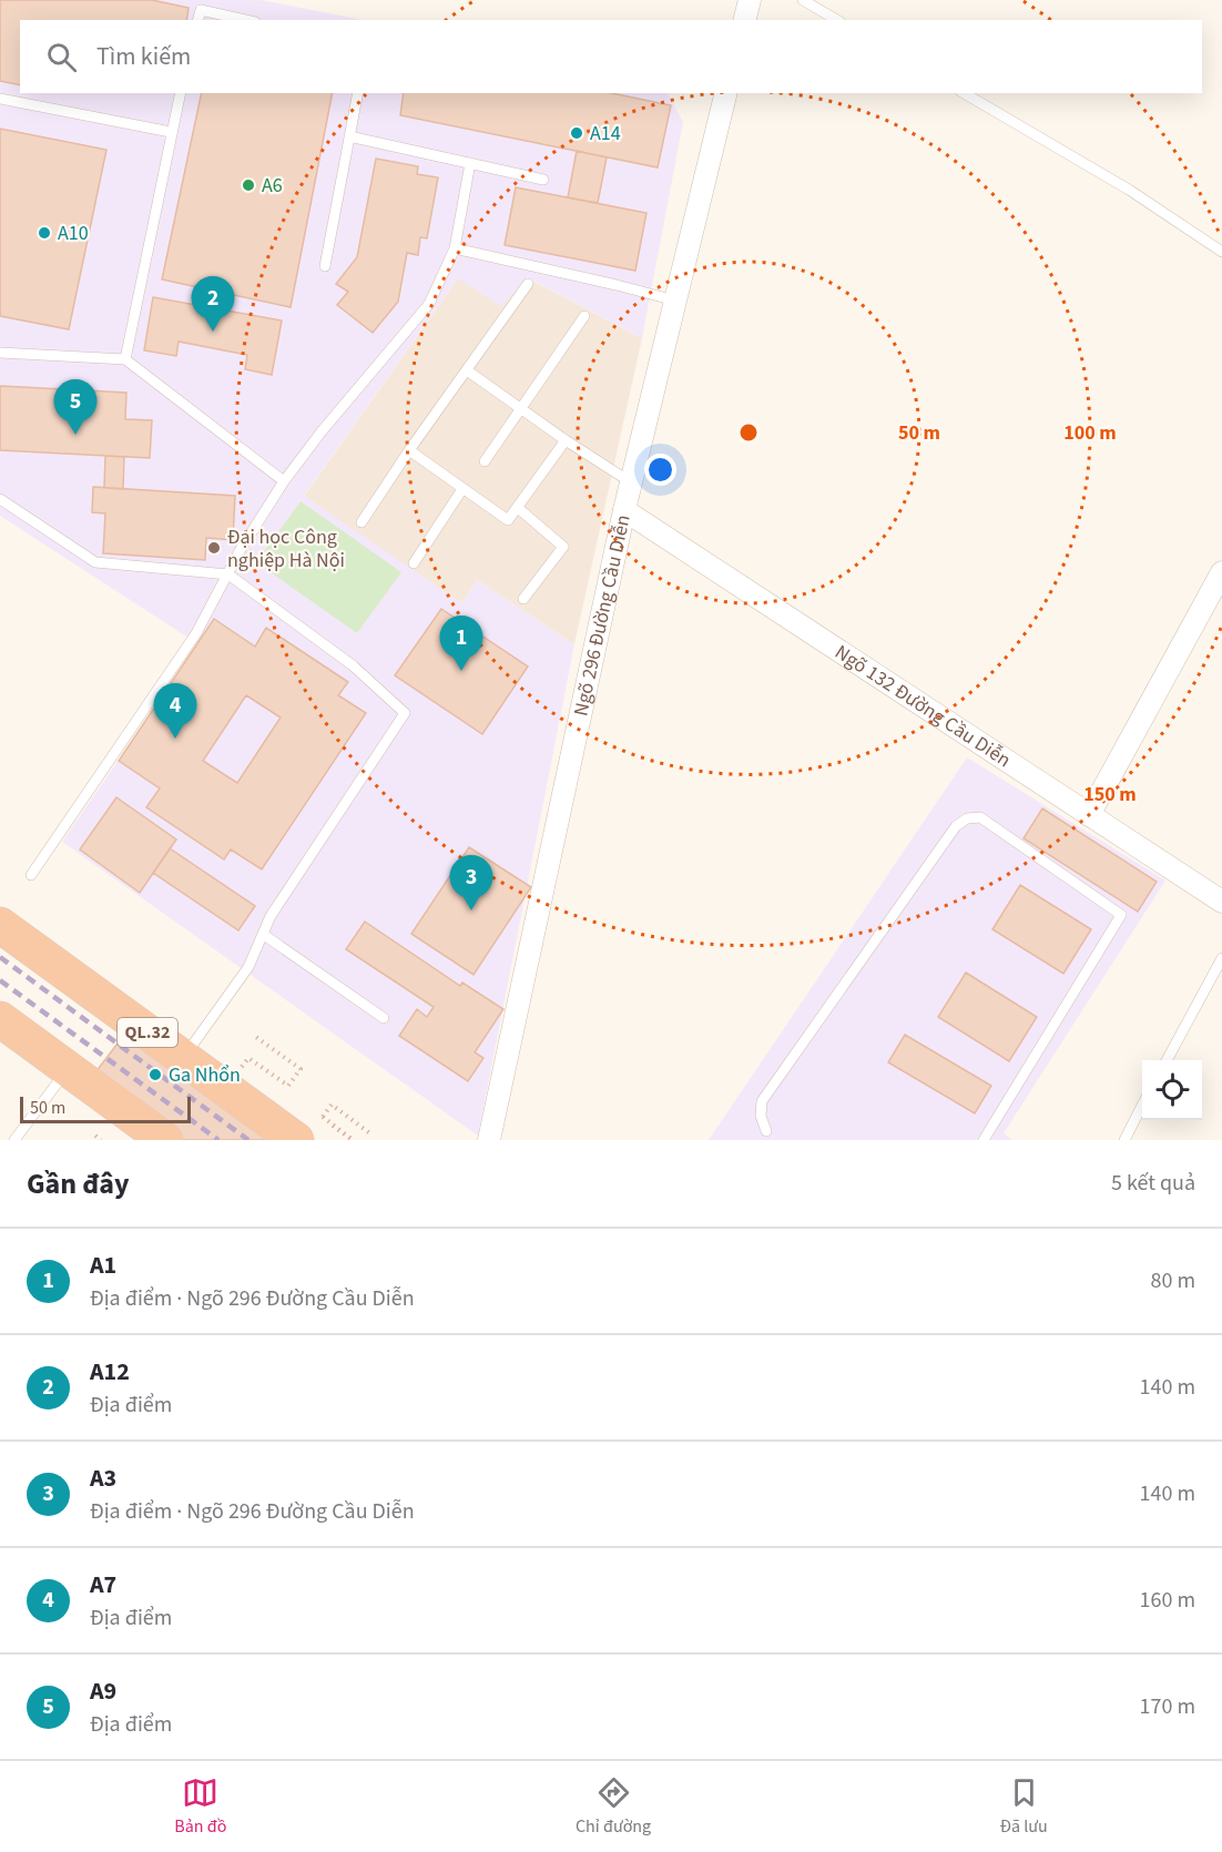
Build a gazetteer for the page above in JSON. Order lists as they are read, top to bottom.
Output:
{
  "streets": {
    "highway": ["QL.32"],
    "street": ["Ngõ 296 Đường Cầu Diễn", "Ngõ 132 Đường Cầu Diễn"]
  },
  "crossings": [
    ["Ngõ 296 Đường Cầu Diễn", "Ngõ 132 Đường Cầu Diễn"]
  ],
  "places": [
    "A14",
    "A6",
    "A10",
    "Đại học Công nghiệp Hà Nội",
    "Ga Nhổn"
  ],
  "scale_bar": "50 m",
  "page": {
    "search": "Tìm kiếm",
    "pins": [
      "2",
      "5",
      "1",
      "4",
      "3"
    ],
    "scale": "50 m",
    "heading": ["Gần đây", "5 kết quả"],
    "list": [
      {
        "mark": "1",
        "name": "A1",
        "note": "Địa điểm · Ngõ 296 Đường Cầu Diễn",
        "value": "80 m"
      },
      {
        "mark": "2",
        "name": "A12",
        "note": "Địa điểm",
        "value": "140 m"
      },
      {
        "mark": "3",
        "name": "A3",
        "note": "Địa điểm · Ngõ 296 Đường Cầu Diễn",
        "value": "140 m"
      },
      {
        "mark": "4",
        "name": "A7",
        "note": "Địa điểm",
        "value": "160 m"
      },
      {
        "mark": "5",
        "name": "A9",
        "note": "Địa điểm",
        "value": "170 m"
      }
    ],
    "nav": ["Bản đồ", "Chỉ đường", "Đã lưu"]
  },
  "rings": ["50 m", "100 m", "150 m"]
}
